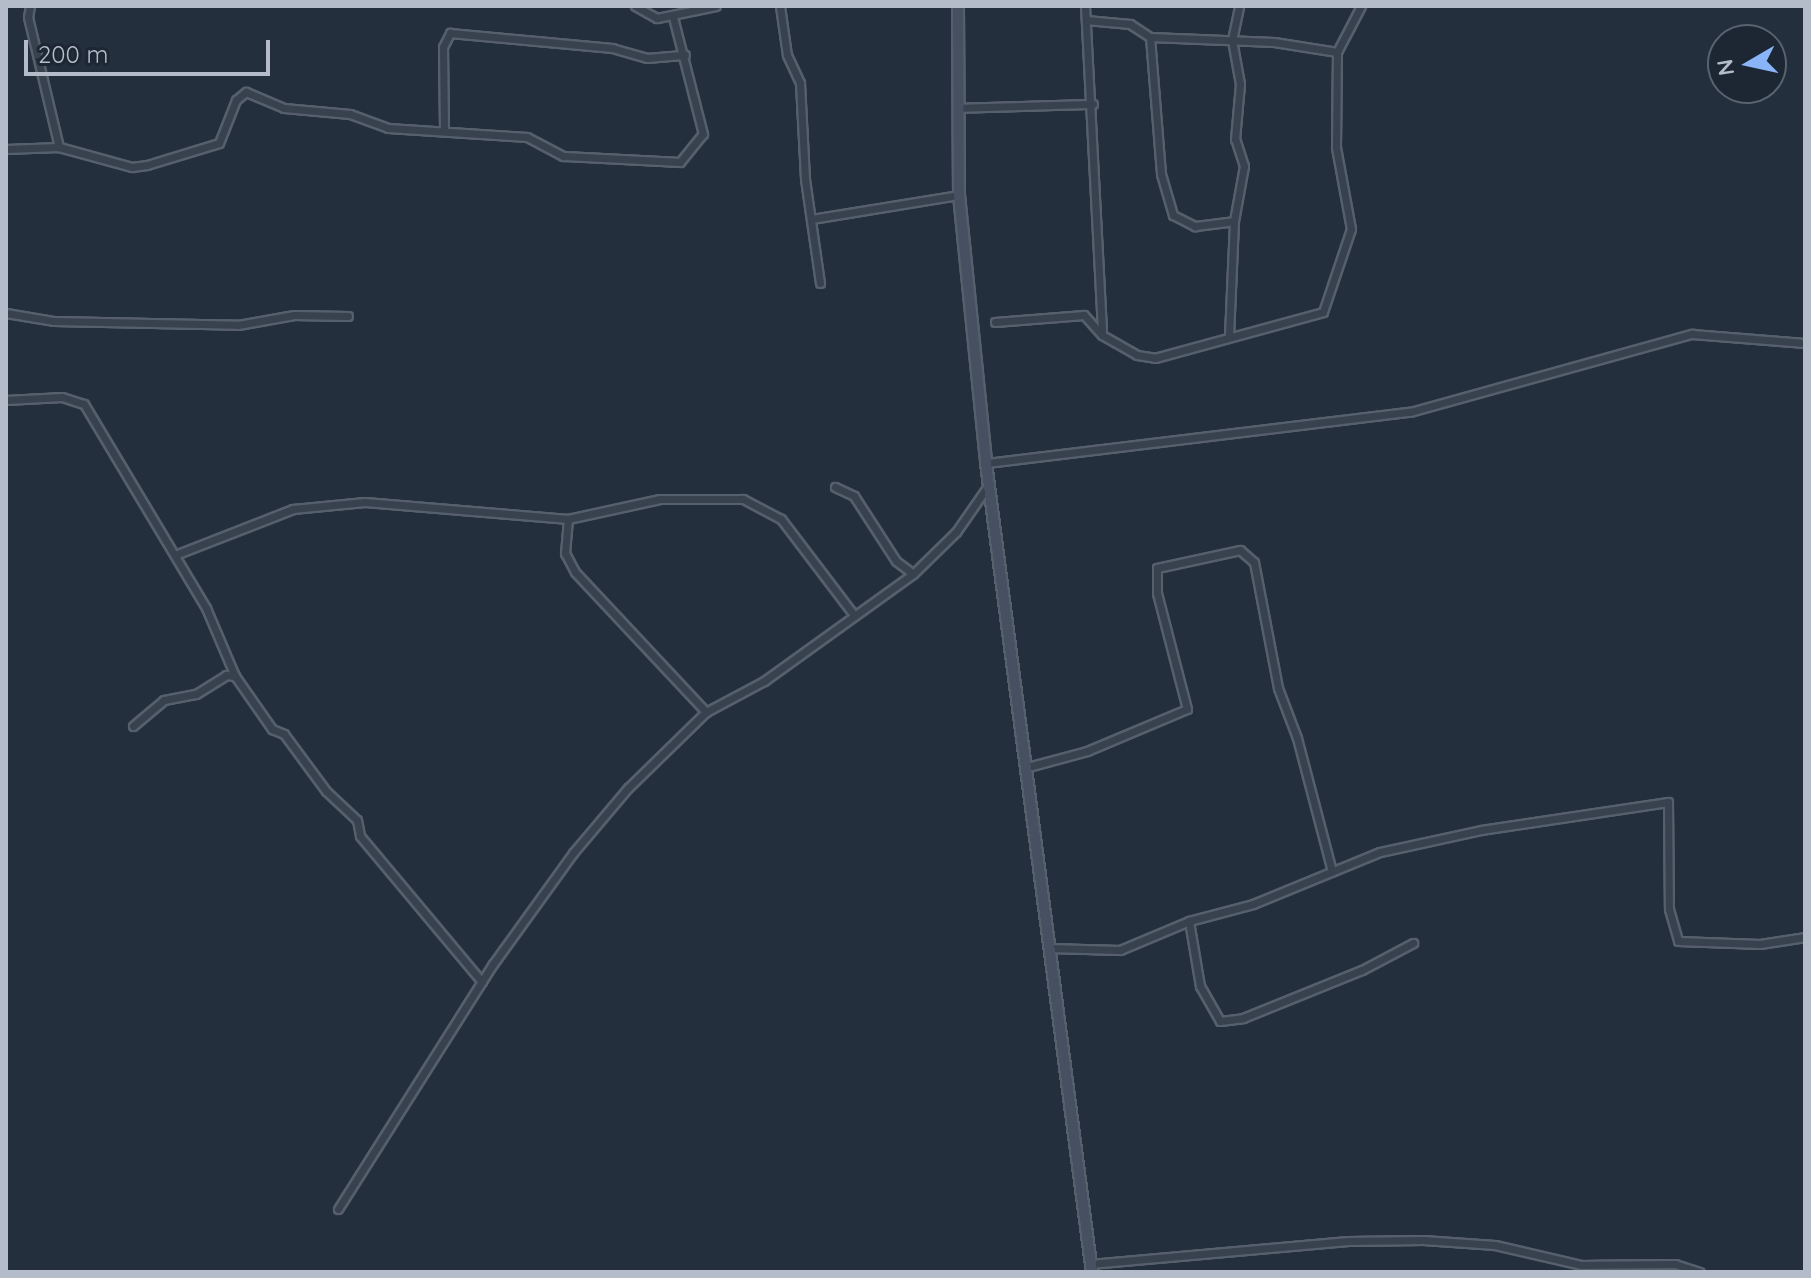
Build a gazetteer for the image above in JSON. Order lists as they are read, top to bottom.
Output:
{
  "scale_bar": "200 m",
  "north": "left"
}
